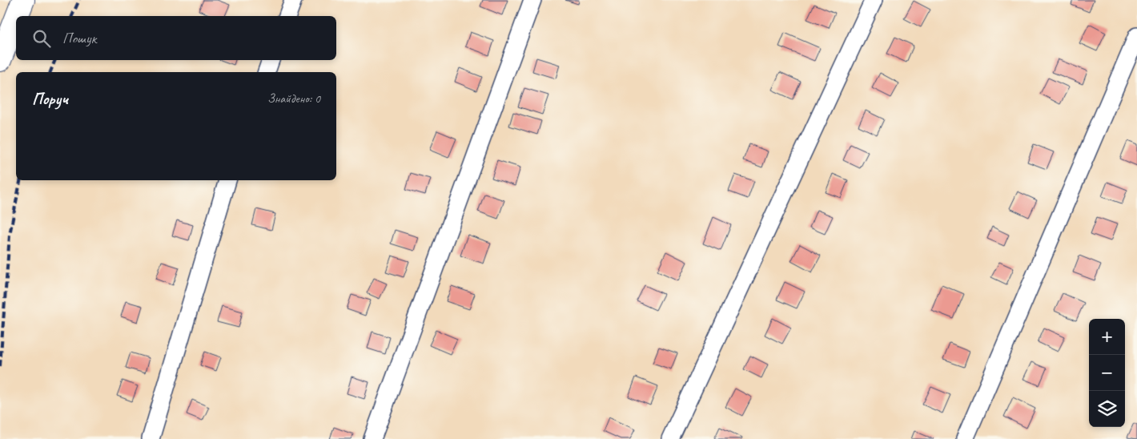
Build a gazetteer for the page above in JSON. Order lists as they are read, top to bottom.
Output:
{
  "page": {
    "search": "Пошук",
    "heading": ["Поруч", "Знайдено: 0"],
    "map_buttons": ["+", "−"]
  }
}
